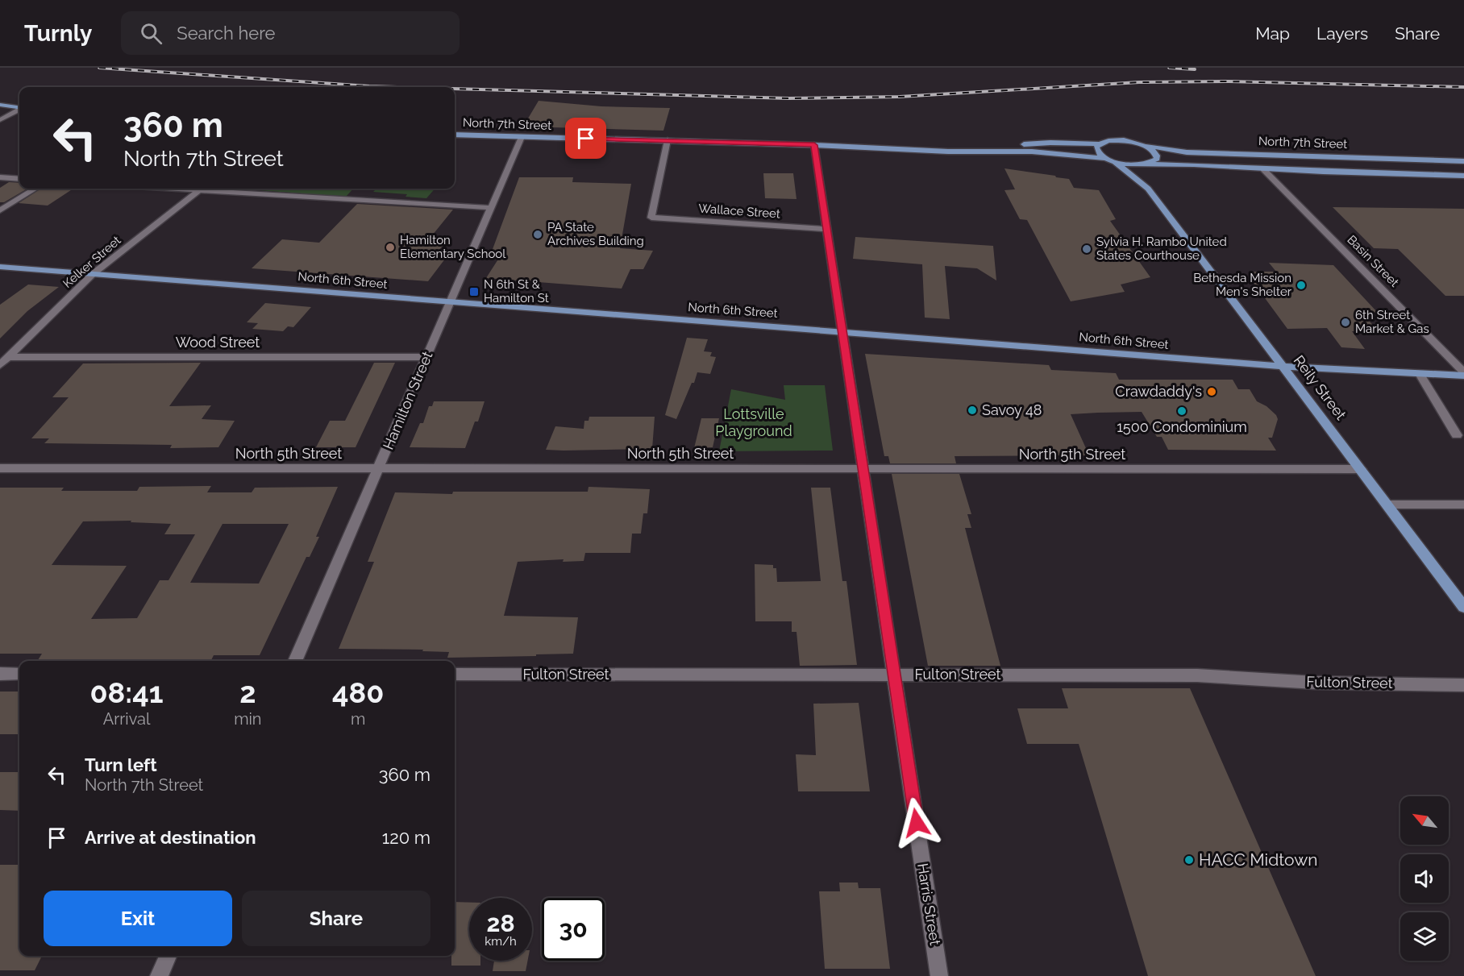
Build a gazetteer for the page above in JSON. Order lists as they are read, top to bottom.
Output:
{
  "streets": {
    "main road": ["North 7th Street", "North 6th Street", "Reily Street"],
    "street": [
      "Wallace Street",
      "Basin Street",
      "Kelker Street",
      "Wood Street",
      "Hamilton Street",
      "North 5th Street",
      "Fulton Street",
      "Harris Street"
    ]
  },
  "crossings": [
    ["North 7th Street", "Wallace Street"],
    ["North 7th Street", "Basin Street"],
    ["North 7th Street", "Reily Street"],
    ["North 7th Street", "Hamilton Street"],
    ["North 7th Street", "Harris Street"],
    ["Wallace Street", "Harris Street"],
    ["Kelker Street", "North 6th Street"],
    ["Kelker Street", "Wood Street"],
    ["North 6th Street", "Reily Street"],
    ["North 6th Street", "Hamilton Street"],
    ["North 6th Street", "Harris Street"],
    ["Wood Street", "Hamilton Street"],
    ["Reily Street", "North 5th Street"],
    ["Hamilton Street", "North 5th Street"],
    ["North 5th Street", "Harris Street"],
    ["Fulton Street", "Harris Street"]
  ],
  "parks": ["Lottsville Playground"],
  "places": {
    "other": [
      "PA State Archives Building",
      "Hamilton Elementary School",
      "Sylvia H. Rambo United States Courthouse",
      "Bethesda Mission Men's Shelter",
      "6th Street Market & Gas",
      "Crawdaddy's",
      "Savoy 48",
      "1500 Condominium",
      "HACC Midtown"
    ],
    "transit": ["N 6th St & Hamilton St"]
  },
  "north": "top left",
  "page": {
    "header": "Turnly",
    "search": "Search here",
    "nav": ["Map", "Layers", "Share"],
    "turn": ["360 m", "North 7th Street"],
    "eta": [
      "08:41",
      "Arrival",
      "2",
      "min",
      "480",
      "m"
    ],
    "list": [
      {
        "name": "Turn left",
        "note": "North 7th Street",
        "value": "360 m"
      },
      {
        "name": "Arrive at destination",
        "value": "120 m"
      }
    ],
    "buttons": ["Exit", "Share"],
    "speed": "28 km/h",
    "limit": "30"
  }
}
